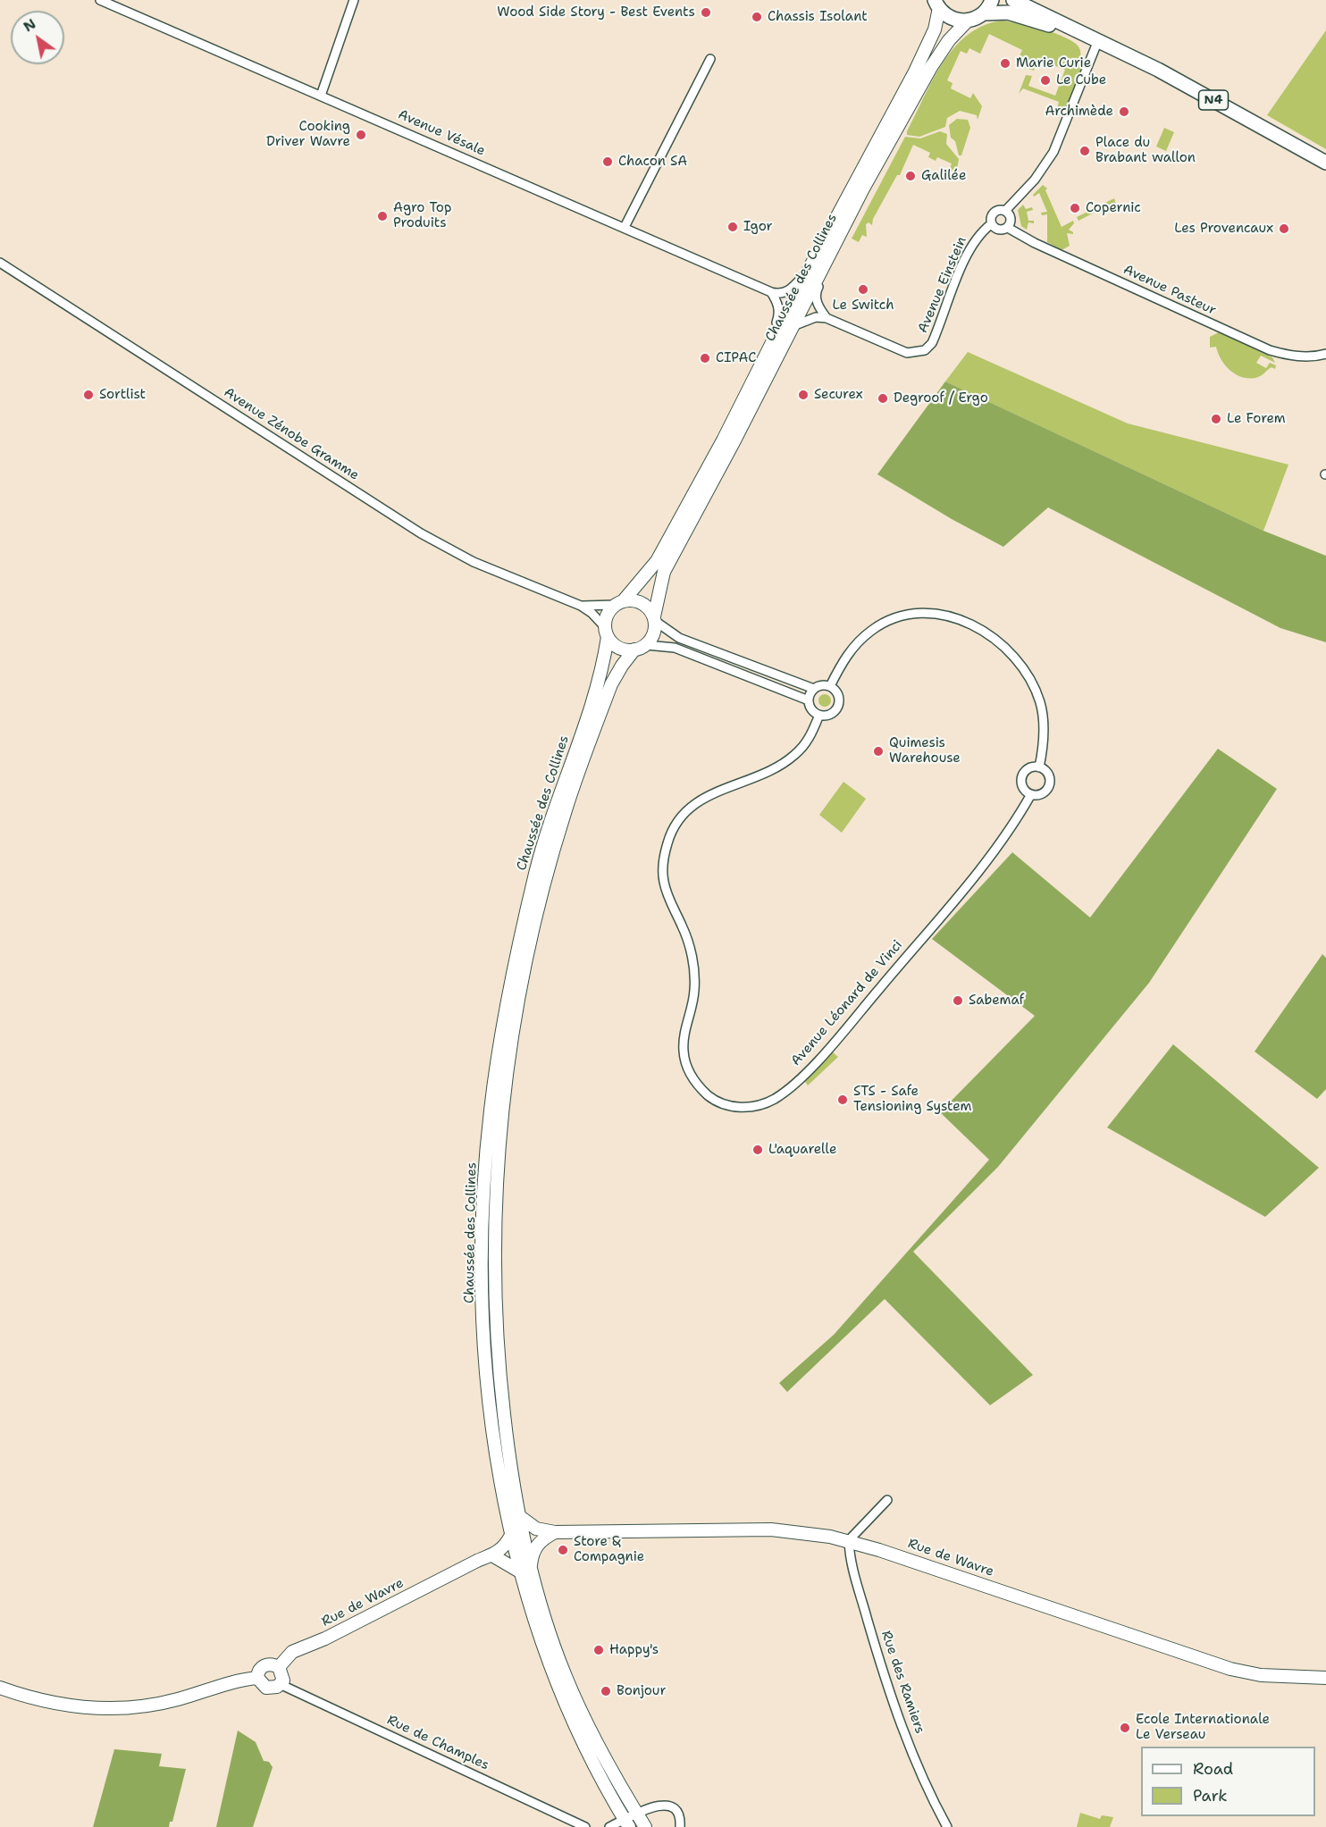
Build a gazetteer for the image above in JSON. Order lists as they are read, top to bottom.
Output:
{
  "streets": {
    "main road": [
      "N4",
      "Chaussée des Collines",
      "Rue de Wavre",
      "Rue de Champles"
    ],
    "street": [
      "Avenue Vésale",
      "Avenue Einstein",
      "Avenue Pasteur",
      "Avenue Zénobe Gramme",
      "Avenue Léonard de Vinci",
      "Rue des Ramiers"
    ]
  },
  "crossings": [
    ["N4", "Chaussée des Collines"],
    ["N4", "Avenue Einstein"],
    ["Chaussée des Collines", "Avenue Zénobe Gramme"],
    ["Chaussée des Collines", "Rue de Wavre"],
    ["Avenue Einstein", "Avenue Pasteur"],
    ["Rue de Wavre", "Rue des Ramiers"],
    ["Rue de Wavre", "Rue de Champles"]
  ],
  "places": [
    "Wood Side Story - Best Events",
    "Chassis Isolant",
    "Marie Curie",
    "Le Cube",
    "Archimède",
    "Cooking Driver Wavre",
    "Place du Brabant wallon",
    "Chacon SA",
    "Galilée",
    "Copernic",
    "Agro Top Produits",
    "Igor",
    "Les Provencaux",
    "Le Switch",
    "CIPAC",
    "Sortlist",
    "Securex",
    "Degroof / Ergo",
    "Le Forem",
    "Quimesis Warehouse",
    "Sabemaf",
    "STS - Safe Tensioning System",
    "L'aquarelle",
    "Store & Compagnie",
    "Happy's",
    "Bonjour",
    "Ecole Internationale Le Verseau"
  ],
  "legend": ["Road", "Park"],
  "north": "top left"
}
